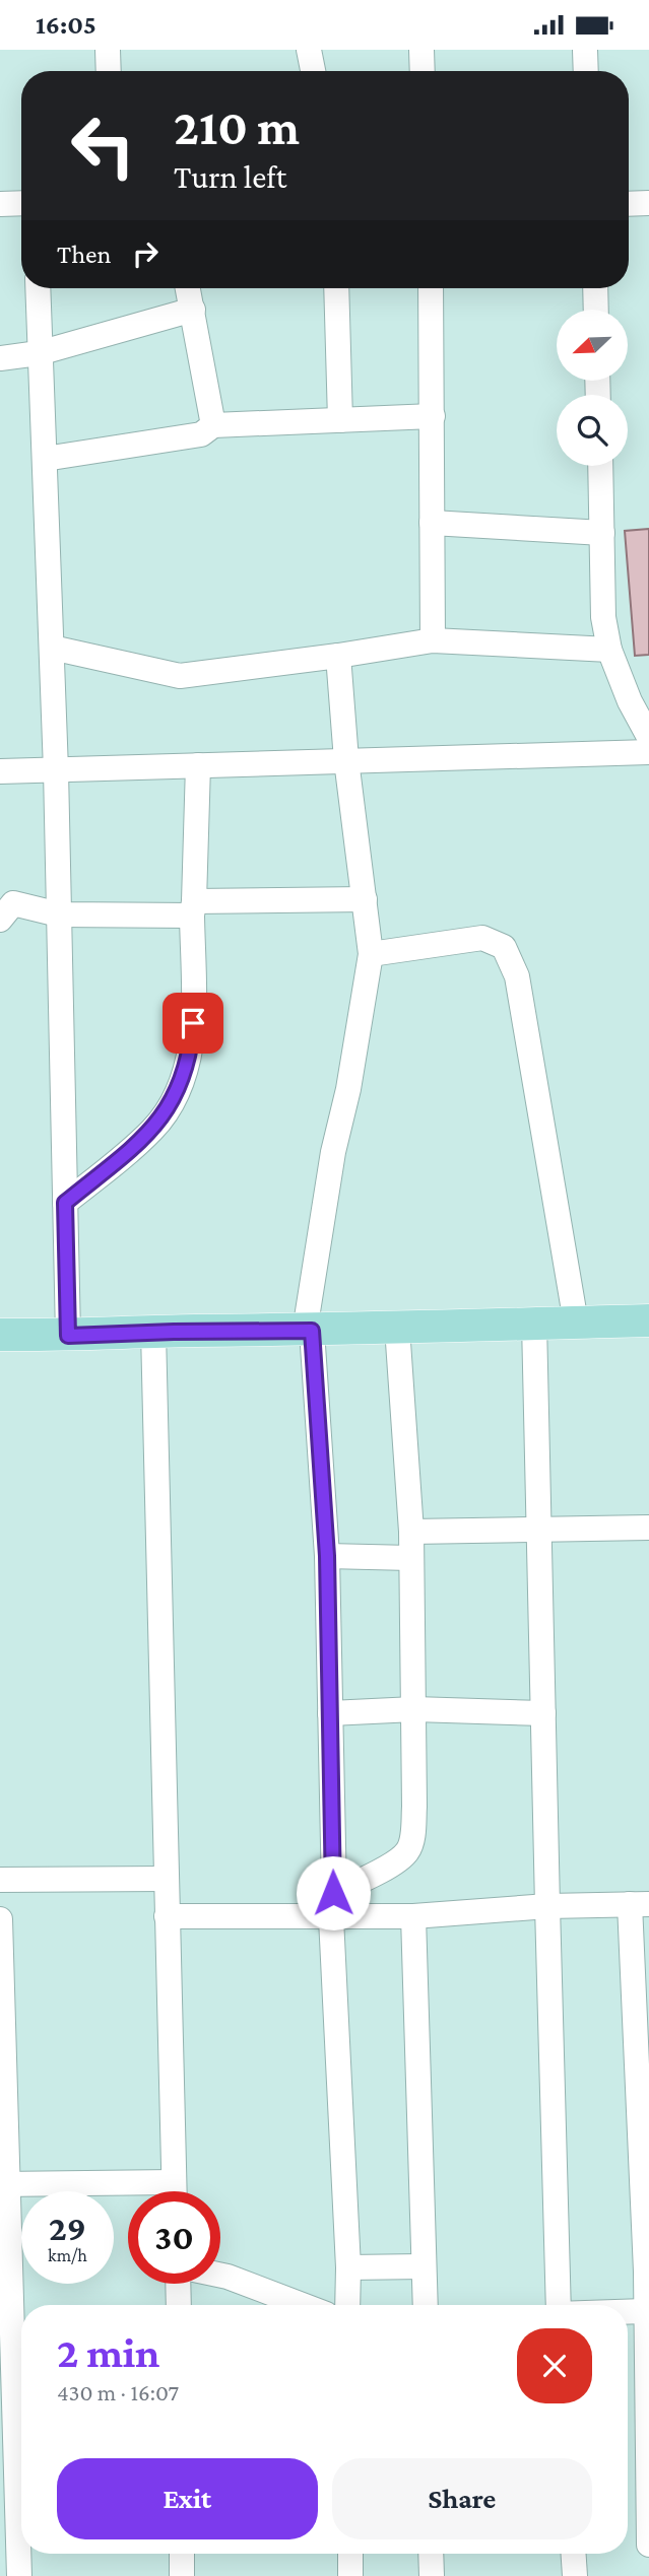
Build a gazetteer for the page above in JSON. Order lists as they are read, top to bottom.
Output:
{
  "north": "bottom left",
  "page": {
    "status": "16:05",
    "turn": ["210 m", "Turn left"],
    "then": "Then",
    "speed": "29 km/h",
    "limit": "30",
    "heading": ["2 min", "430 m · 16:07"],
    "buttons": ["Exit", "Share"]
  }
}
